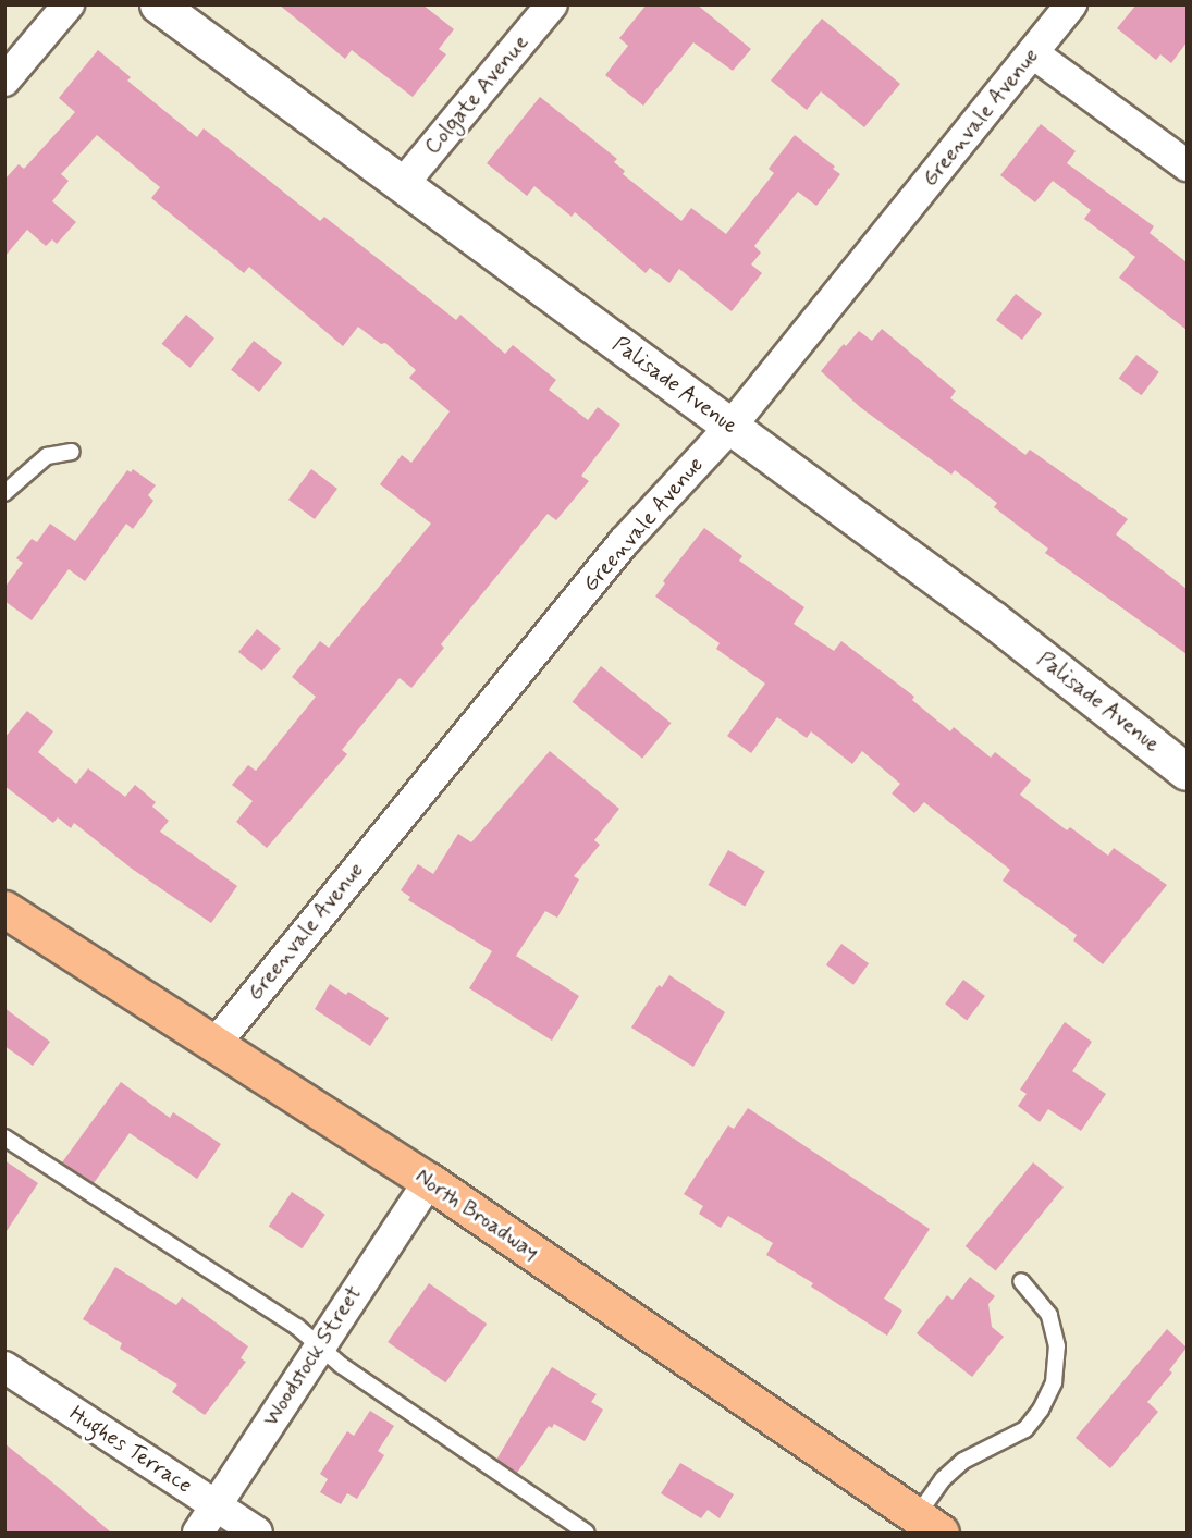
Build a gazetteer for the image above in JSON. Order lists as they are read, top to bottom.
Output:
{
  "streets": {
    "main road": ["North Broadway"],
    "street": [
      "Colgate Avenue",
      "Greenvale Avenue",
      "Palisade Avenue",
      "Woodstock Street",
      "Hughes Terrace"
    ]
  },
  "crossings": [
    ["Colgate Avenue", "Palisade Avenue"],
    ["Greenvale Avenue", "Palisade Avenue"],
    ["Greenvale Avenue", "North Broadway"],
    ["North Broadway", "Woodstock Street"],
    ["Woodstock Street", "Hughes Terrace"]
  ]
}
